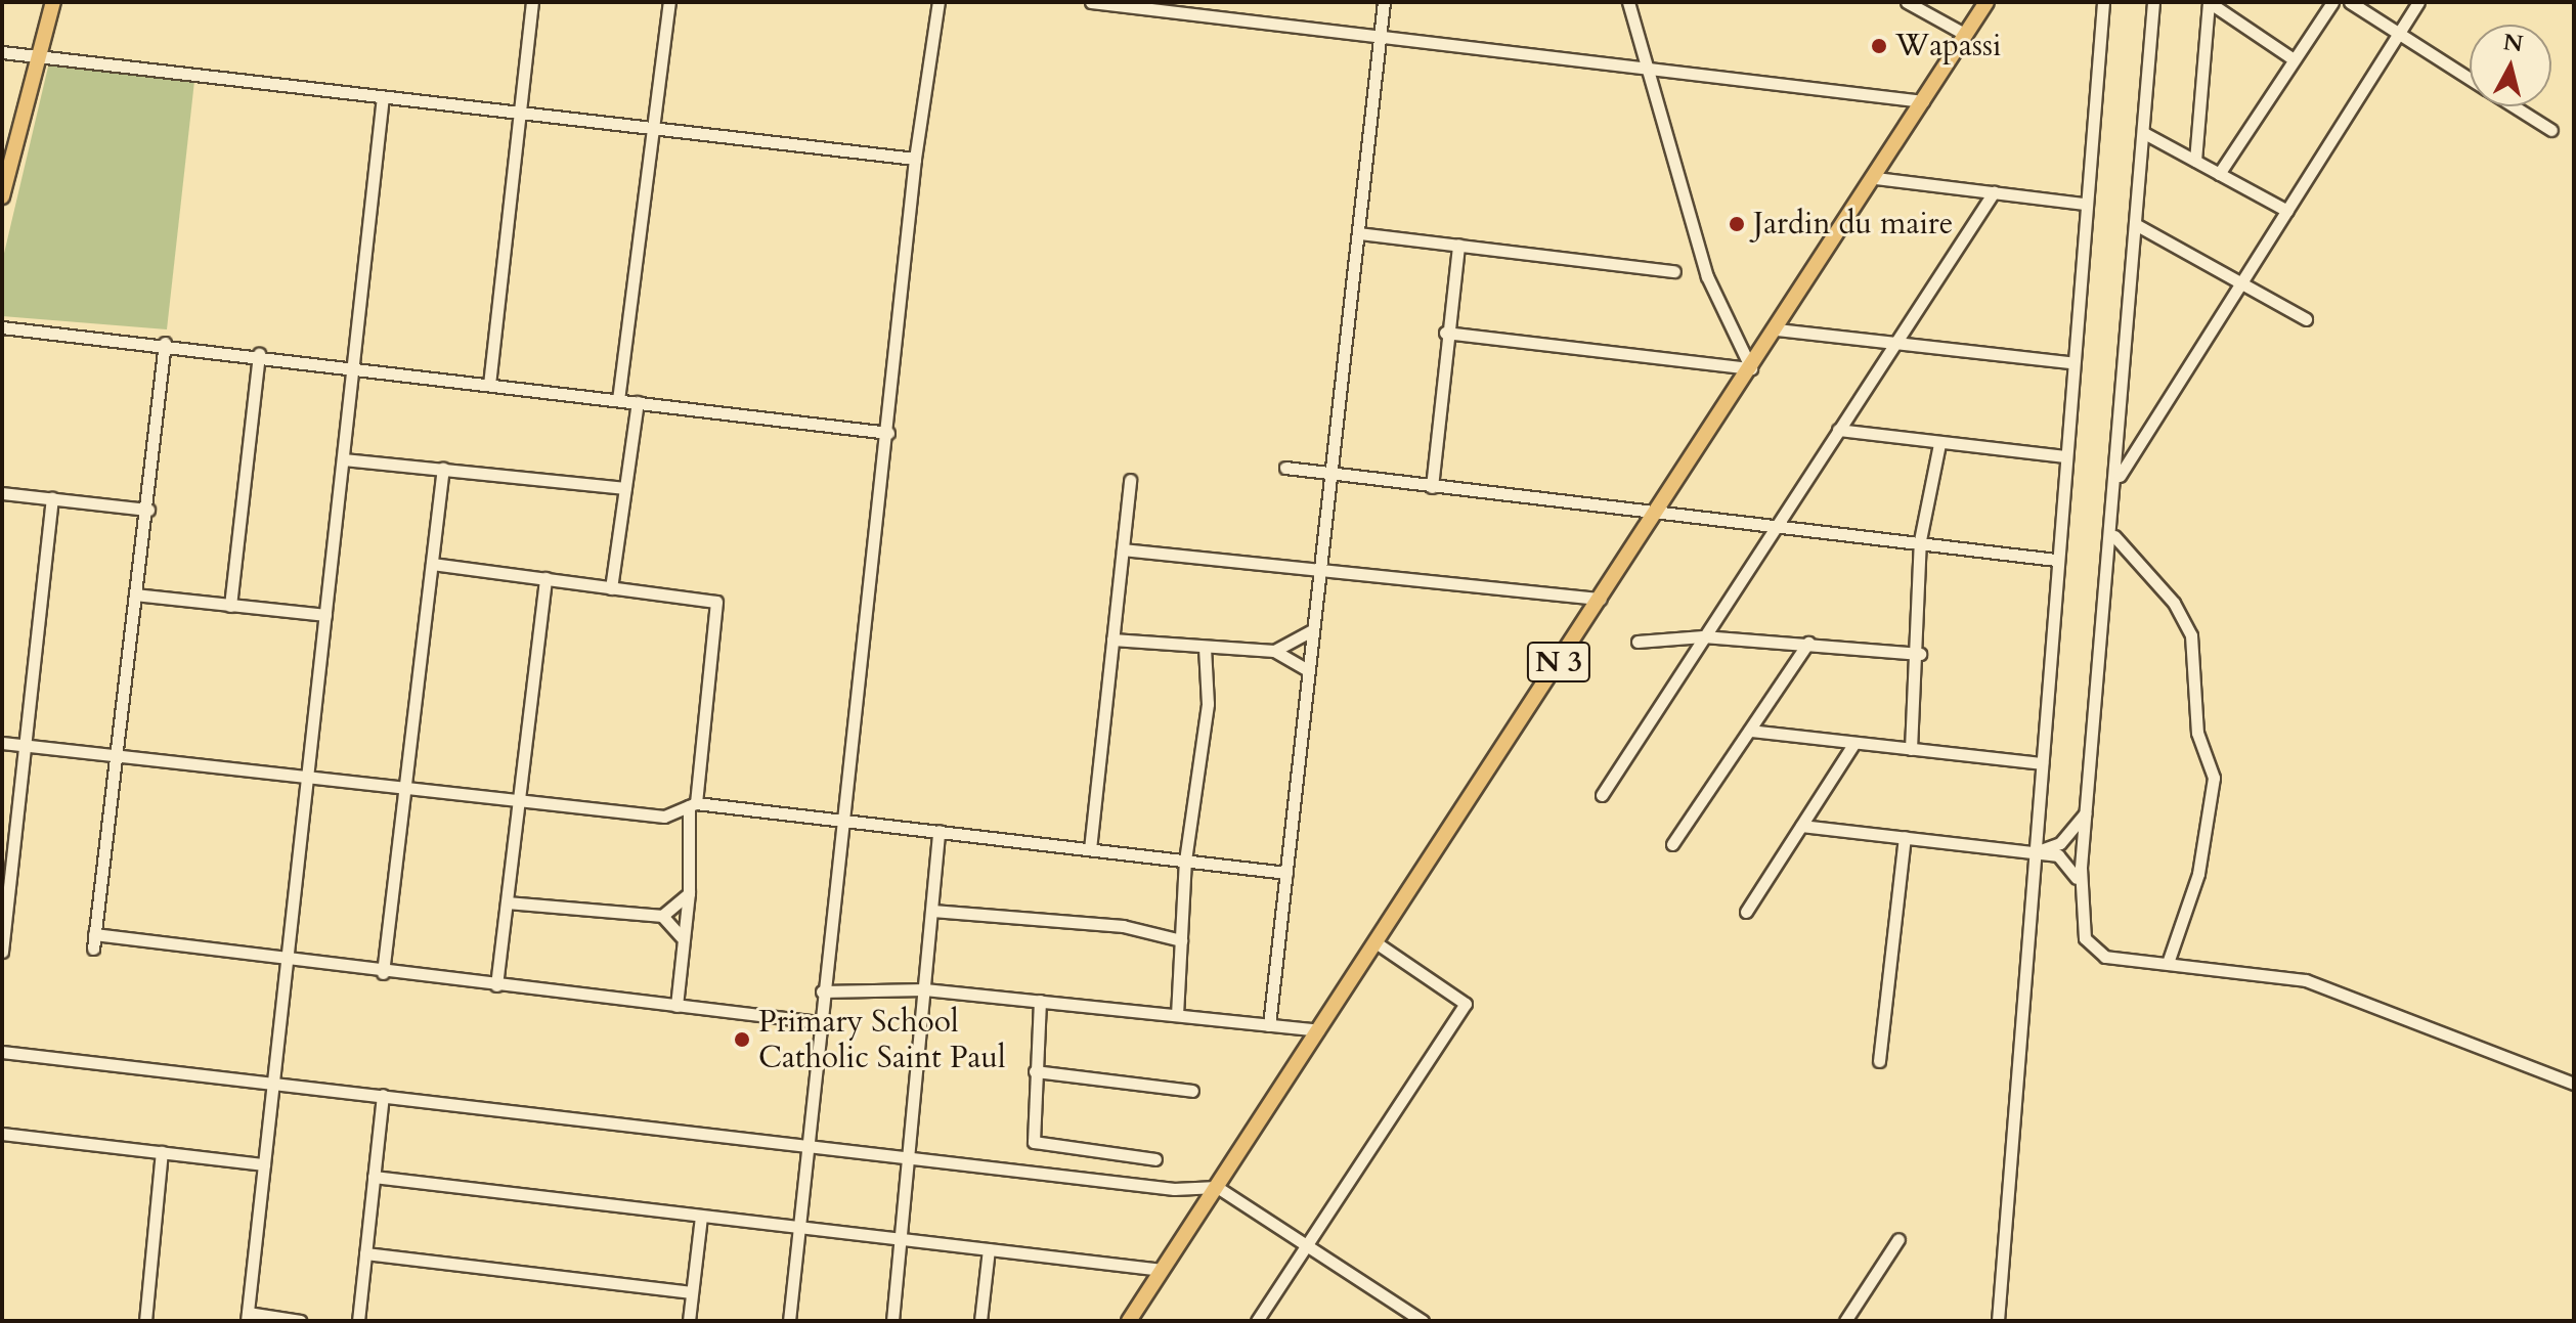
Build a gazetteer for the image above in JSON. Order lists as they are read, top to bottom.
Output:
{
  "streets": {
    "main road": ["N 3"]
  },
  "places": ["Wapassi", "Jardin du maire", "Primary School Catholic Saint Paul"],
  "north": "top"
}
